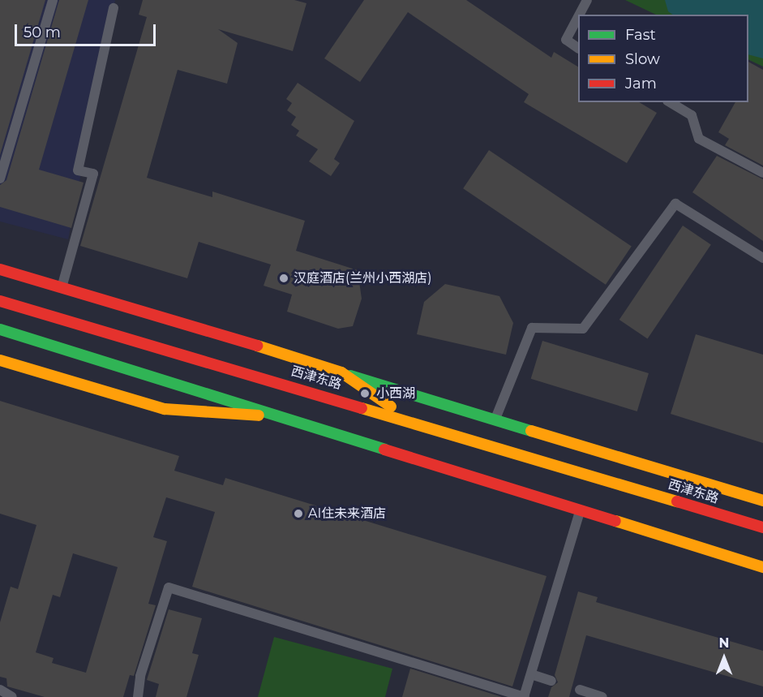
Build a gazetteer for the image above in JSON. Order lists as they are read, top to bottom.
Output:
{
  "streets": {
    "main road": ["西津东路"]
  },
  "places": ["汉庭酒店(兰州小西湖店)", "小西湖", "AI住未来酒店"],
  "legend": ["Fast", "Slow", "Jam"],
  "scale_bar": "50 m",
  "north": "top"
}
